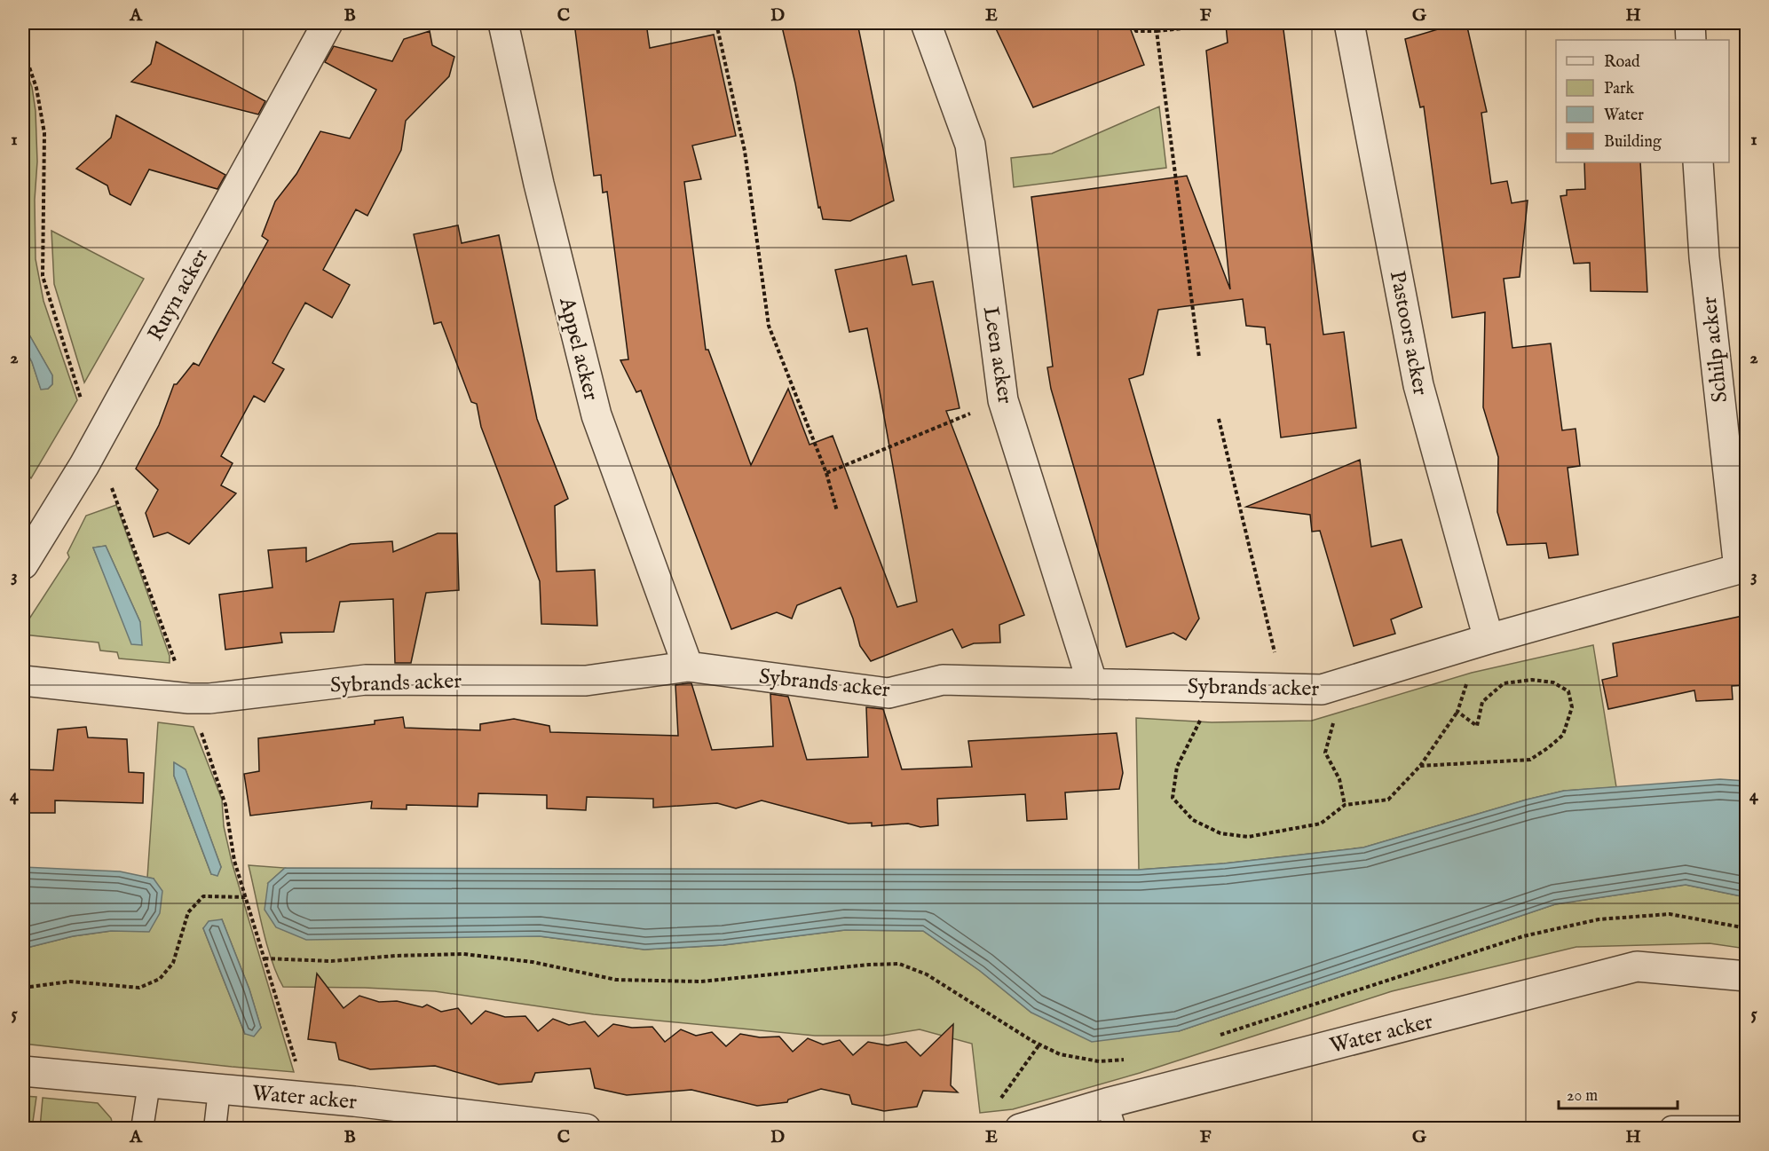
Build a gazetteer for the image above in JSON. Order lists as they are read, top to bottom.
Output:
{
  "streets": {
    "street": [
      "Ruyn acker",
      "Pastoors acker",
      "Appel acker",
      "Schilp acker",
      "Leen acker",
      "Sybrands acker",
      "Water acker"
    ]
  },
  "crossings": [
    ["Pastoors acker", "Sybrands acker"],
    ["Appel acker", "Sybrands acker"],
    ["Schilp acker", "Sybrands acker"],
    ["Leen acker", "Sybrands acker"]
  ],
  "legend": [
    "Road",
    "Park",
    "Water",
    "Building"
  ],
  "scale_bar": "20 m",
  "grid": {
    "columns": [
      "A",
      "B",
      "C",
      "D",
      "E",
      "F",
      "G",
      "H"
    ],
    "rows": [
      "1",
      "2",
      "3",
      "4",
      "5"
    ]
  }
}
